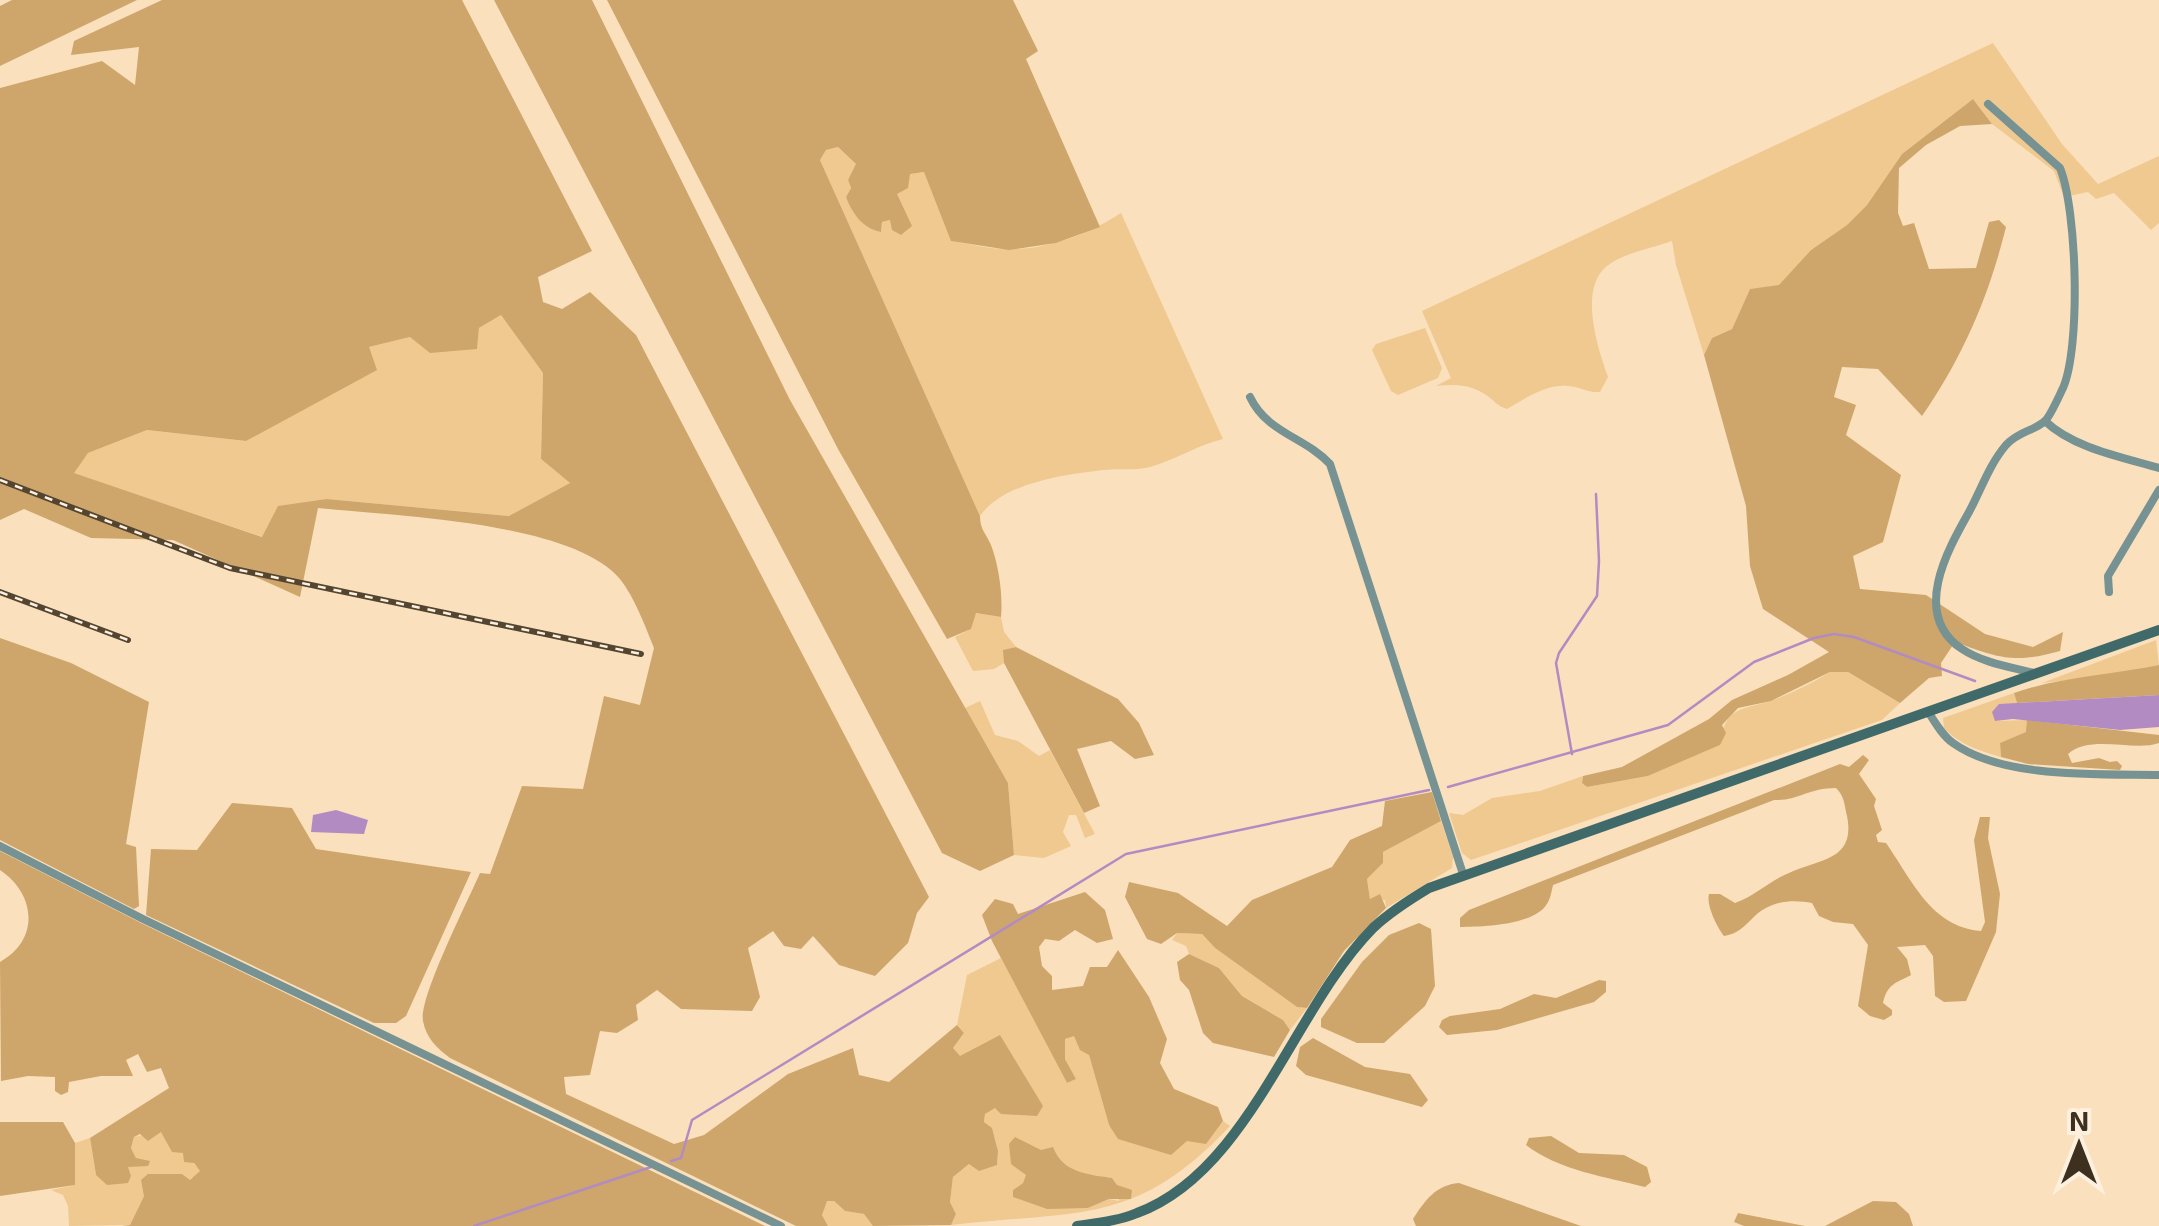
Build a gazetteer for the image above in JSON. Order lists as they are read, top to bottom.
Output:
{
  "north": "top"
}
